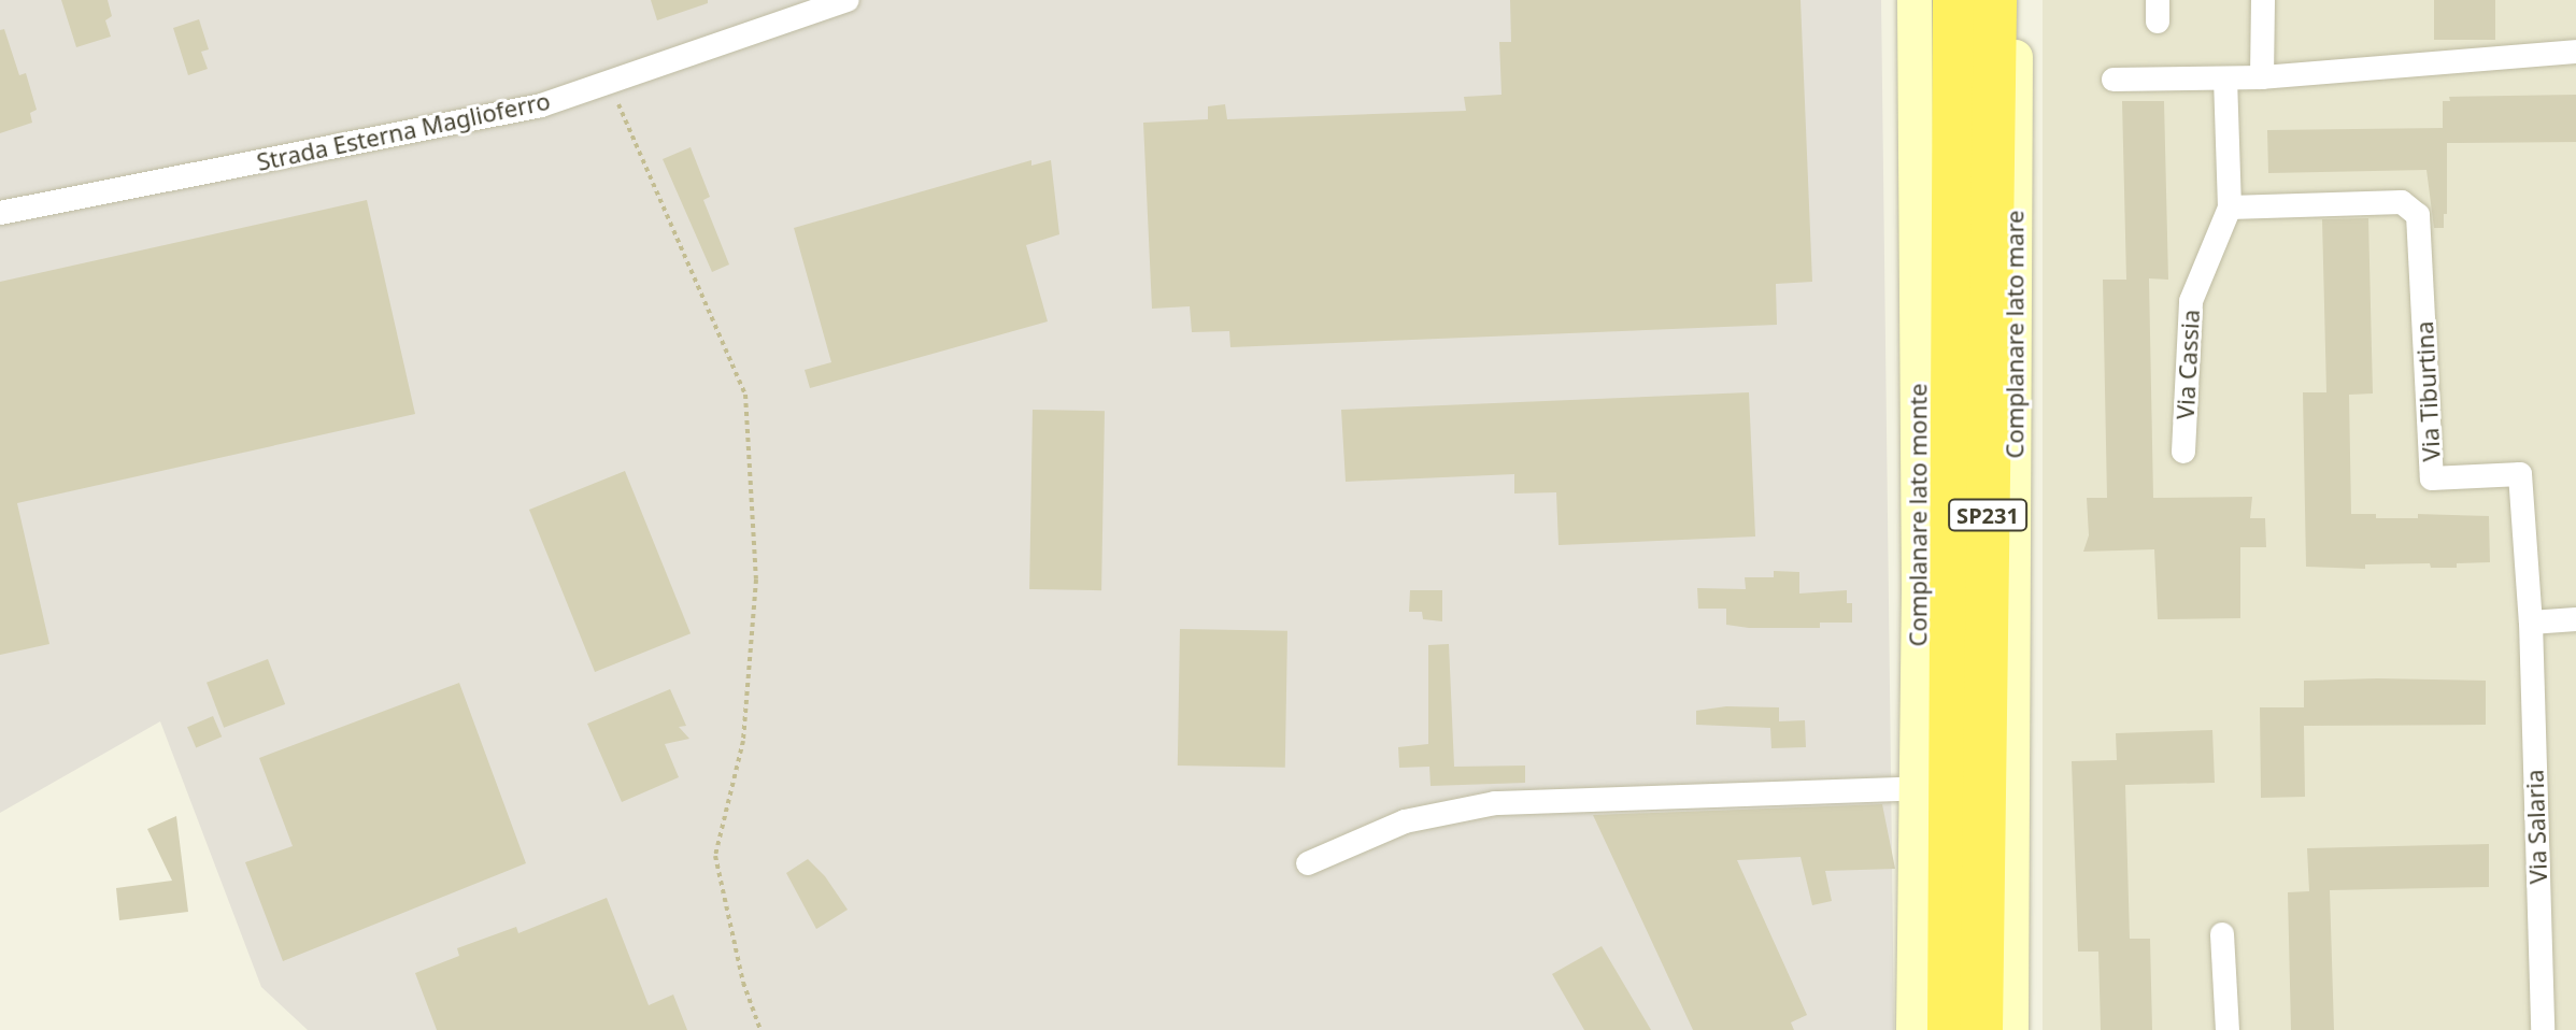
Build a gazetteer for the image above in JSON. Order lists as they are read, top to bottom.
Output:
{
  "streets": {
    "highway": ["SP231"],
    "street": [
      "Strada Esterna Maglioferro",
      "Complanare lato mare",
      "Via Cassia",
      "Via Tiburtina",
      "Complanare lato monte",
      "Via Salaria"
    ]
  },
  "crossings": [
    ["Via Cassia", "Via Tiburtina"],
    ["Via Tiburtina", "Via Salaria"]
  ]
}
